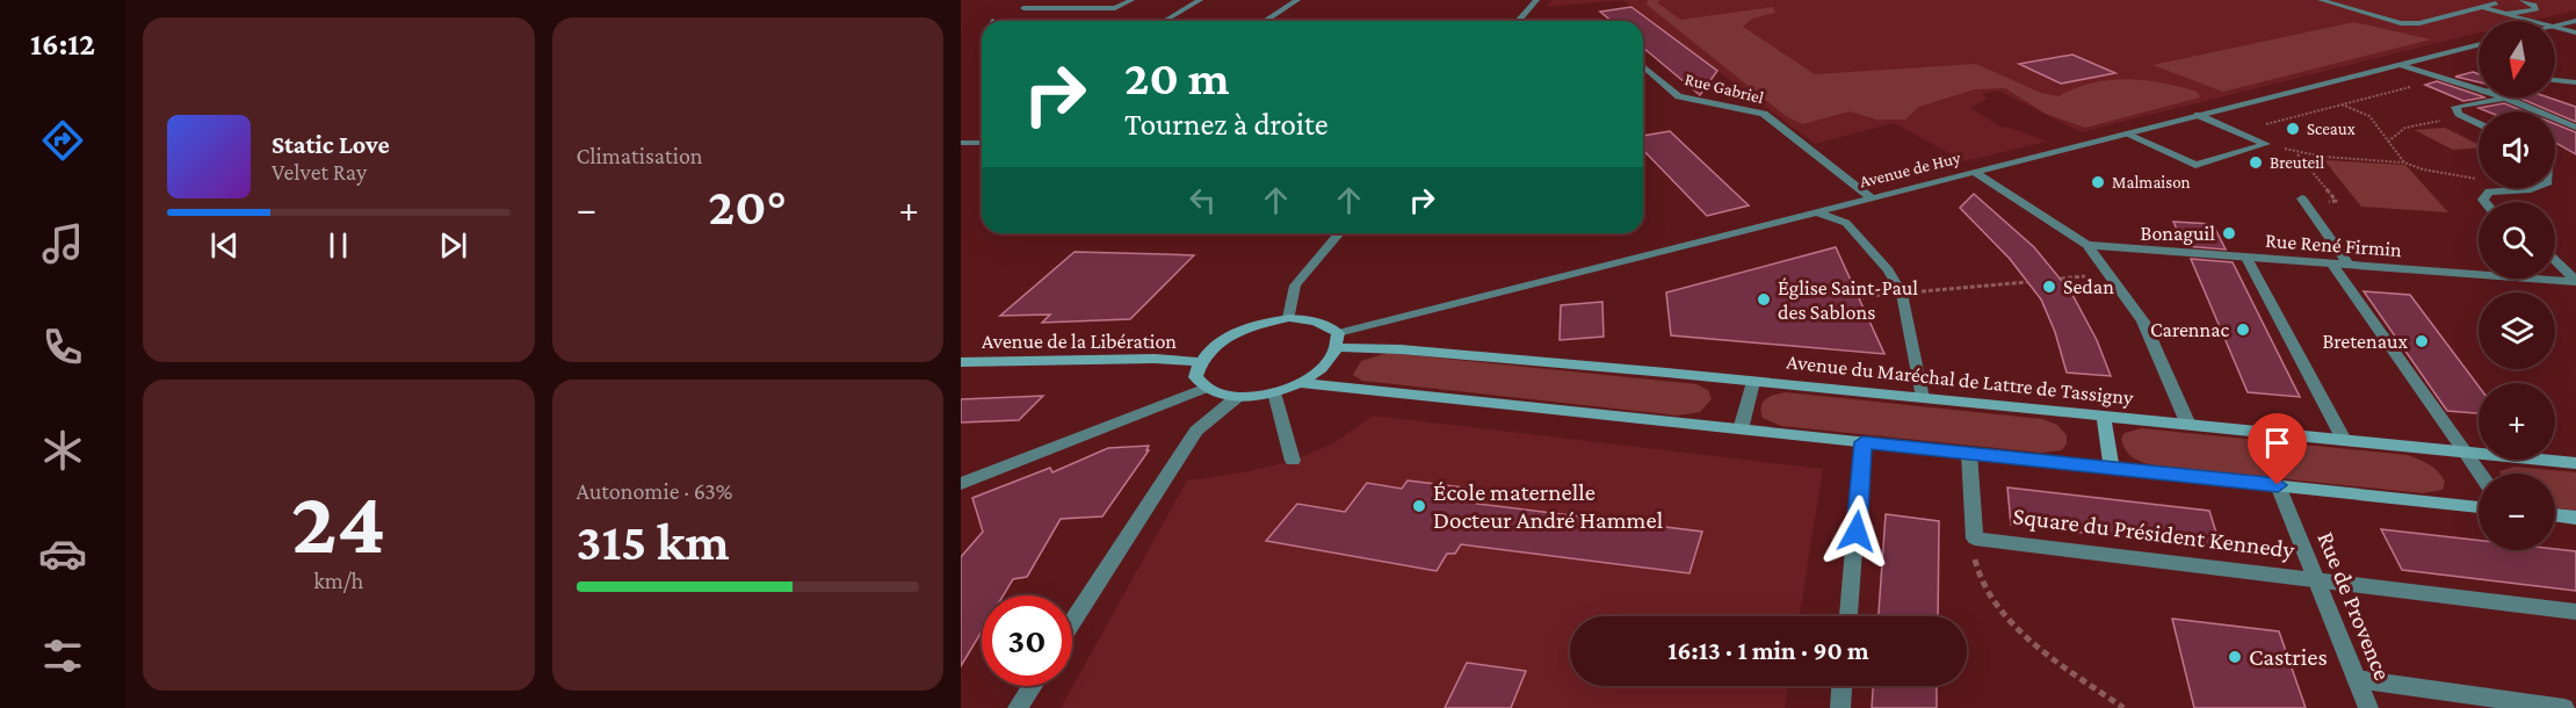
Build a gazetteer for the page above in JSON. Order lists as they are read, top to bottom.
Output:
{
  "streets": {
    "street": [
      "Rue Gabriel",
      "Avenue de Huy",
      "Rue René Firmin",
      "Avenue de la Libération",
      "Avenue du Maréchal de Lattre de Tassigny",
      "Square du Président Kennedy",
      "Rue de Provence"
    ]
  },
  "crossings": [
    ["Rue Gabriel", "Avenue de Huy"],
    ["Avenue de Huy", "Avenue du Maréchal de Lattre de Tassigny"],
    ["Square du Président Kennedy", "Rue de Provence"]
  ],
  "places": [
    "Sceaux",
    "Breuteil",
    "Malmaison",
    "Bonaguil",
    "Sedan",
    "Église Saint-Paul des Sablons",
    "Carennac",
    "Bretenaux",
    "École maternelle Docteur André Hammel",
    "Castries"
  ],
  "north": "bottom",
  "page": {
    "tabs": "16:12",
    "tile": [
      "Climatisation",
      ["24", "km/h"],
      ["Autonomie · 63%", "315 km"]
    ],
    "map_buttons": ["+", "−"],
    "turn": ["20 m", "Tournez à droite"],
    "song": ["Static Love", "Velvet Ray"],
    "heat": ["−", "20°", "+"],
    "limit": "30",
    "trip": "16:13 · 1 min · 90 m"
  }
}
